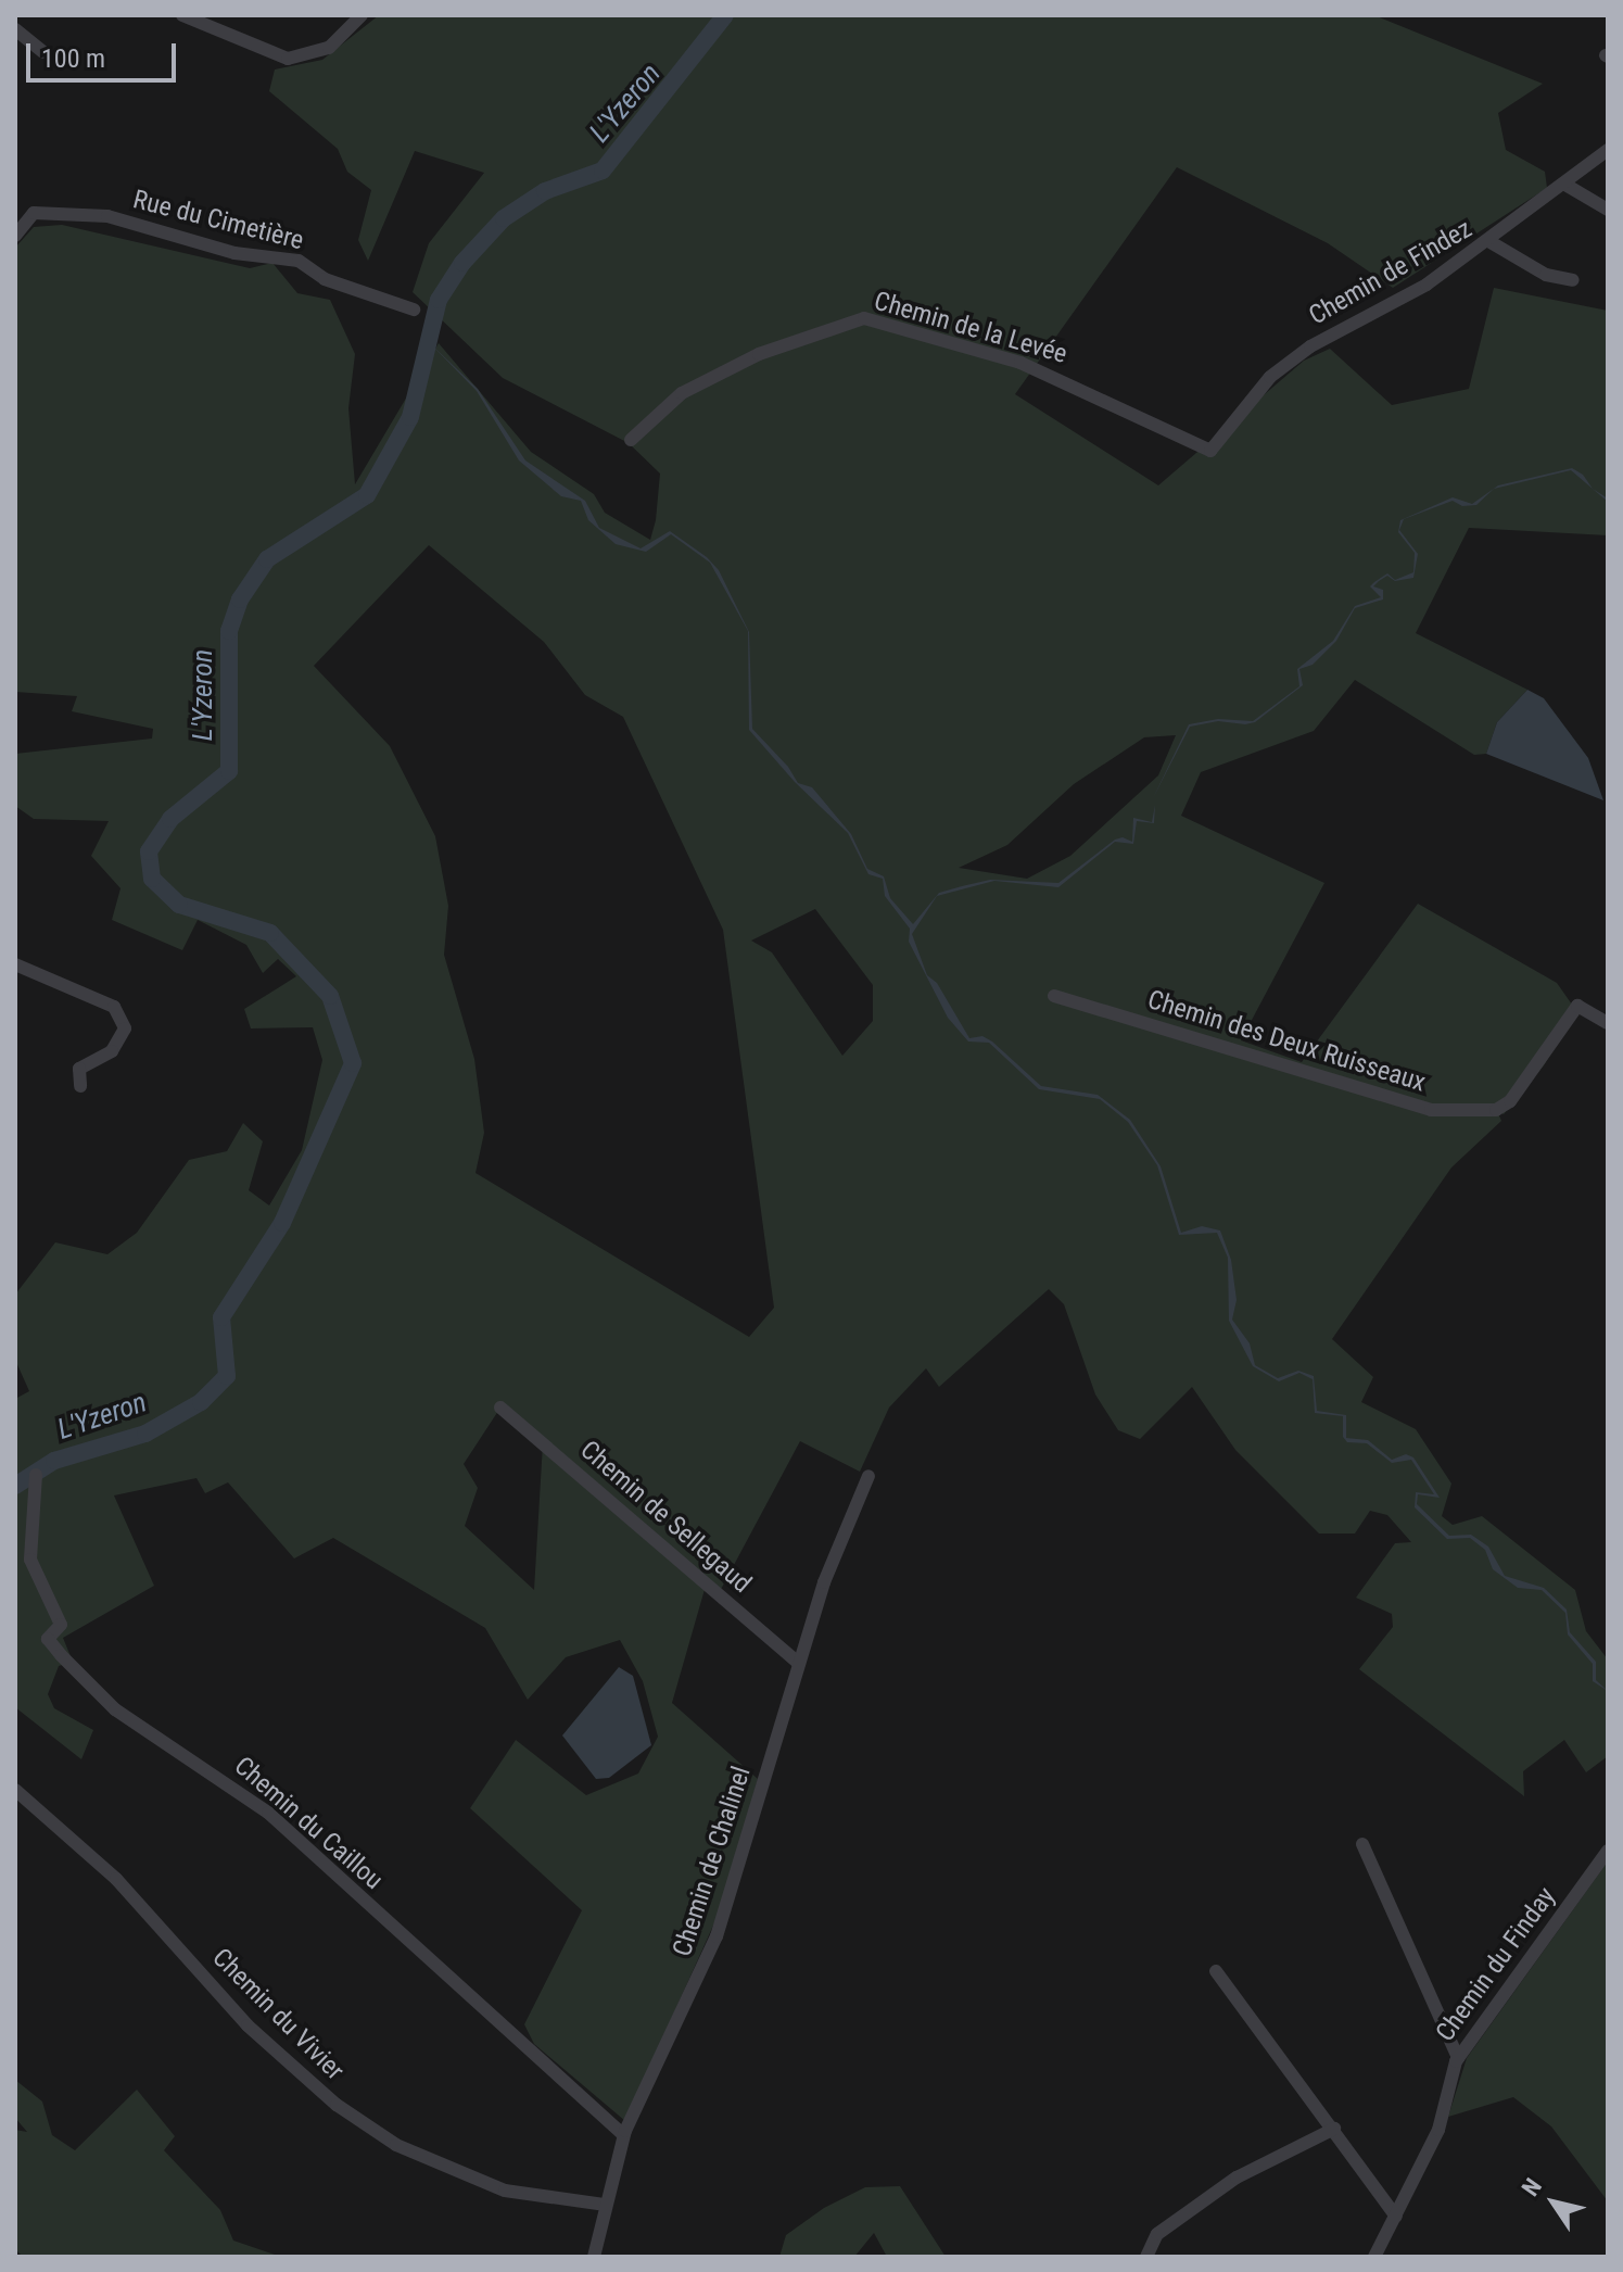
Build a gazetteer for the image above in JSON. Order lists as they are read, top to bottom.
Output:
{
  "streets": {
    "street": [
      "Rue du Cimetière",
      "Chemin de Findez",
      "Chemin de la Levée",
      "Chemin des Deux Ruisseaux",
      "Chemin de Sellegaud",
      "Chemin du Caillou",
      "Chemin de Chalinel",
      "Chemin du Finday",
      "Chemin du Vivier"
    ]
  },
  "crossings": [
    ["Chemin de Findez", "Chemin de la Levée"],
    ["Chemin de Sellegaud", "Chemin de Chalinel"],
    ["Chemin du Caillou", "Chemin de Chalinel"],
    ["Chemin de Chalinel", "Chemin du Vivier"]
  ],
  "water": ["L'Yzeron"],
  "scale_bar": "100 m",
  "north": "top left"
}
